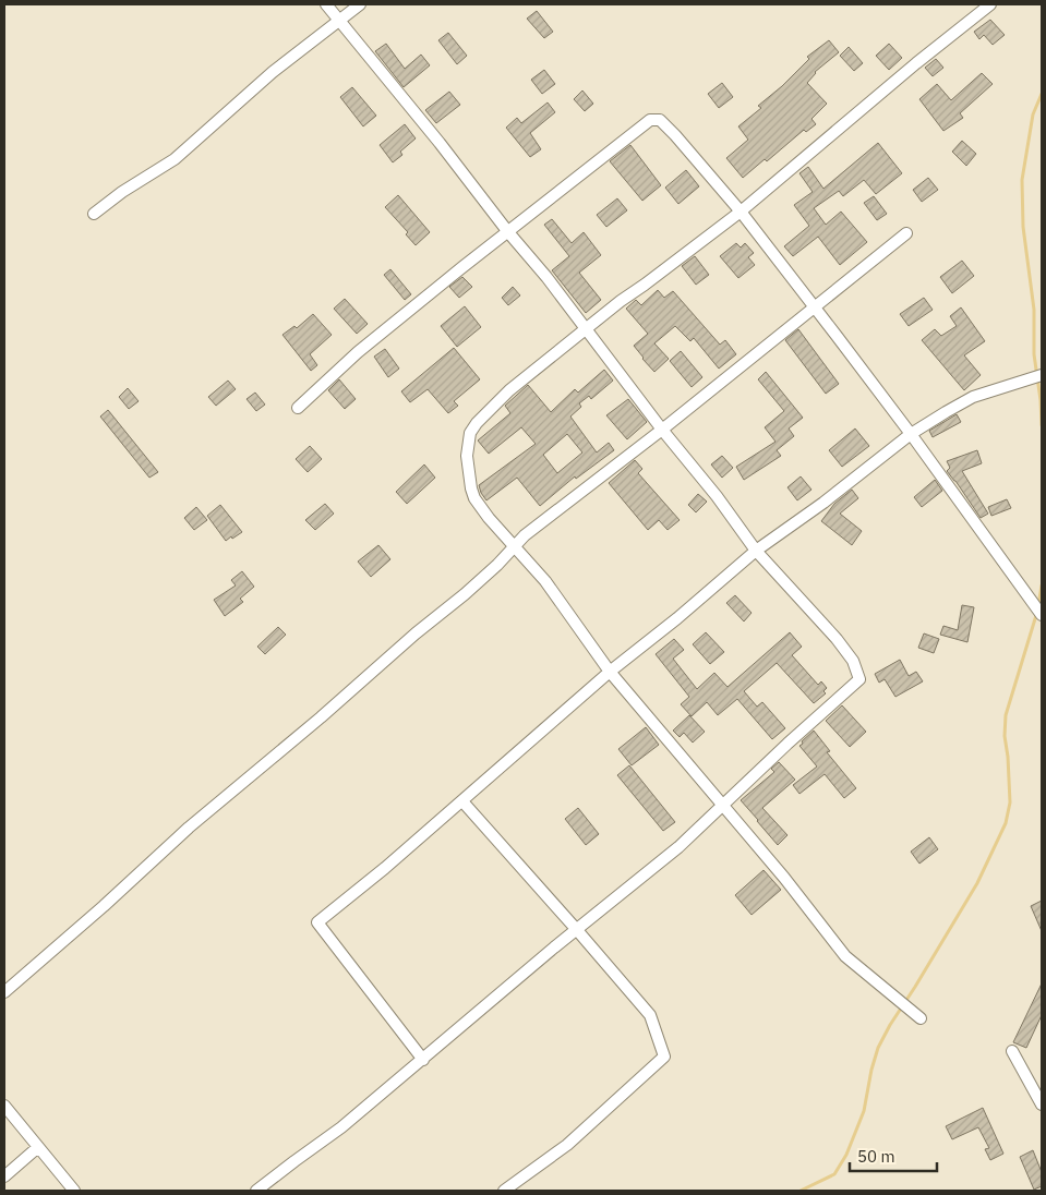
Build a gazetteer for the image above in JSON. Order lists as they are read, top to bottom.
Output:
{
  "scale_bar": "50 m"
}
